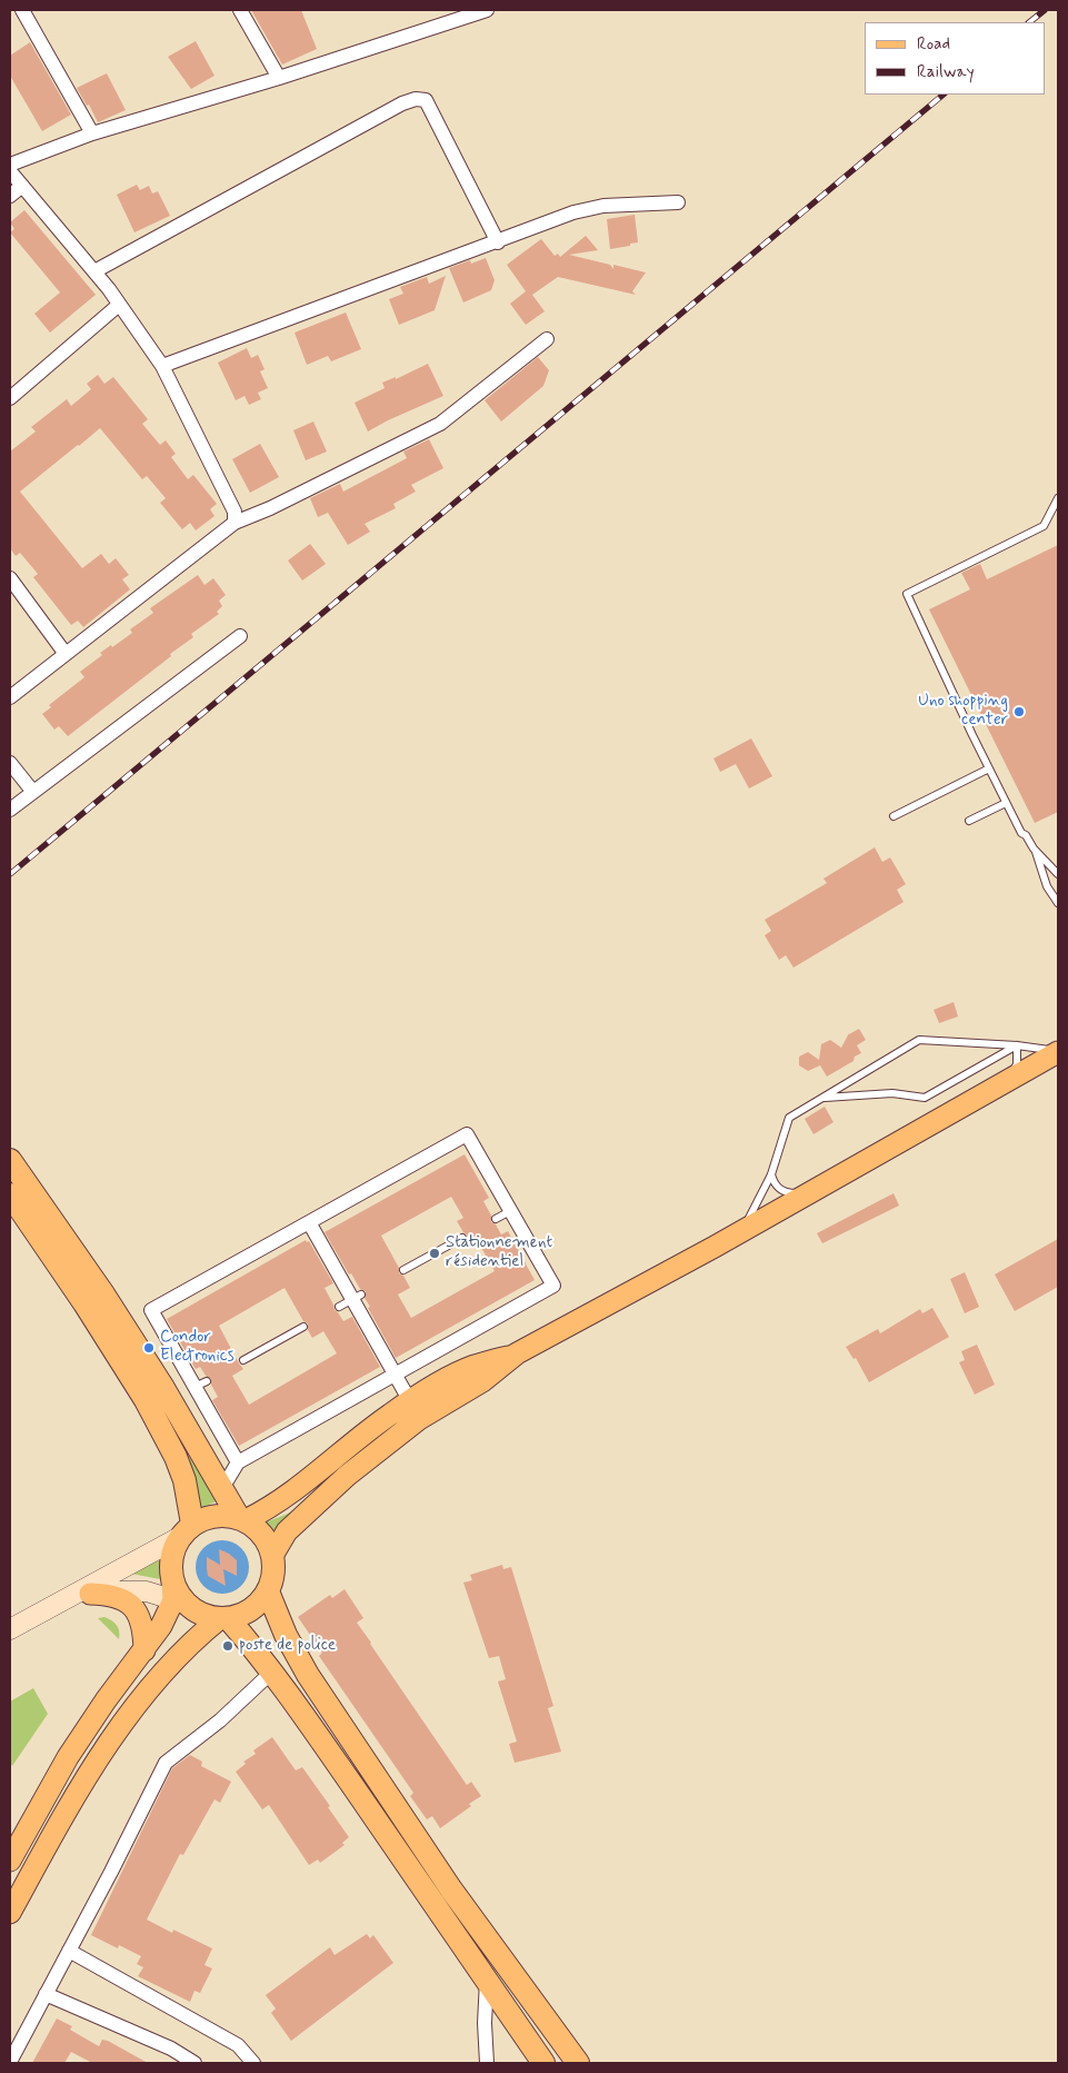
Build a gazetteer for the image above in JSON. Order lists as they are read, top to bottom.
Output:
{
  "places": [
    "Uno shopping center",
    "Stationnement résidentiel",
    "Condor Electronics",
    "poste de police"
  ],
  "legend": ["Road", "Railway"]
}
